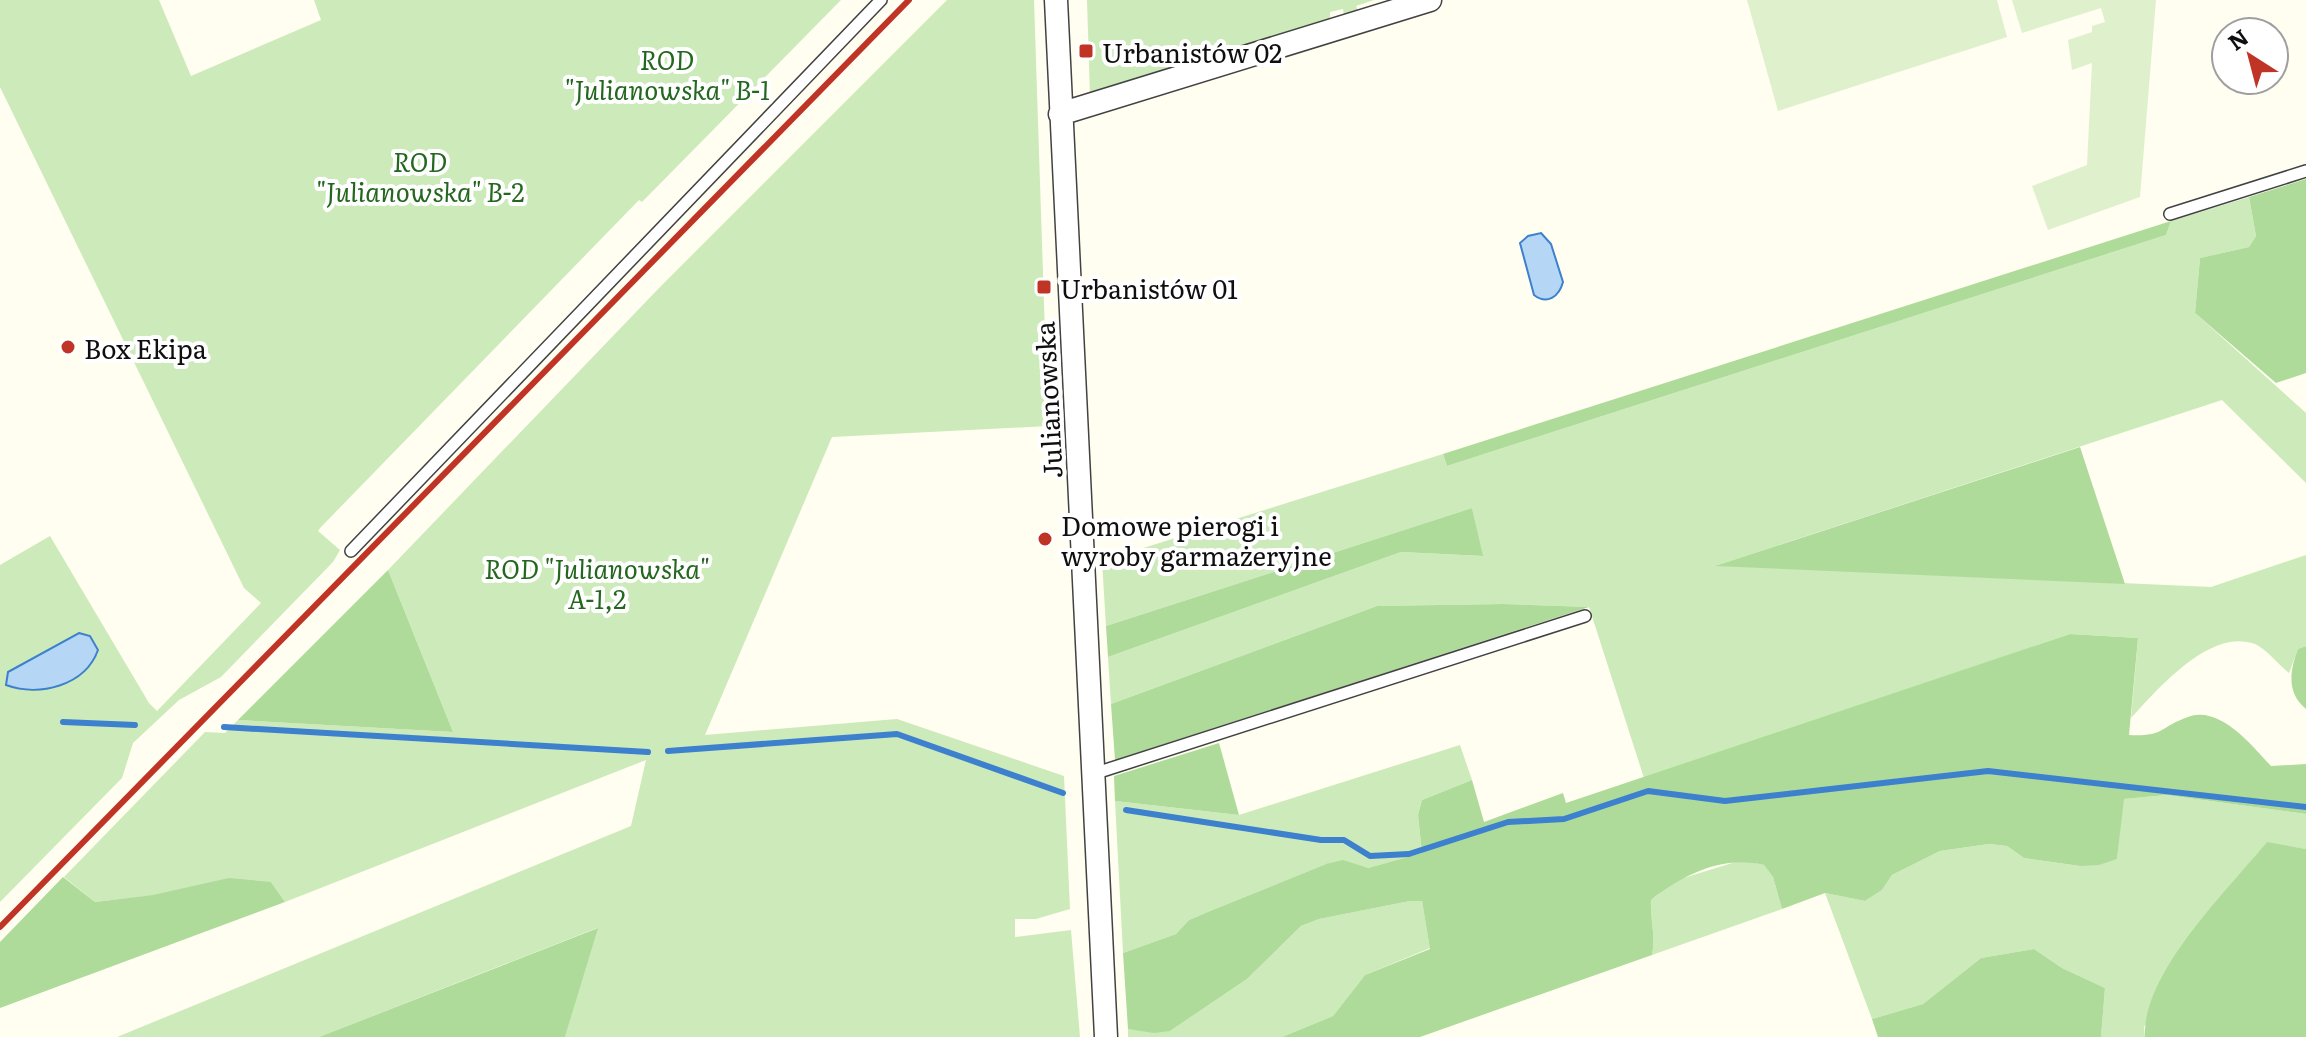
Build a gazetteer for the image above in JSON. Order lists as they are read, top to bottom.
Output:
{
  "streets": {
    "street": ["Julianowska"]
  },
  "parks": ["ROD \"Julianowska\" B-1", "ROD \"Julianowska\" B-2", "ROD \"Julianowska\" A-1,2"],
  "places": {
    "transit": ["Urbanistów 02", "Urbanistów 01"],
    "other": ["Box Ekipa", "Domowe pierogi i wyroby garmażeryjne"]
  },
  "north": "top left"
}
